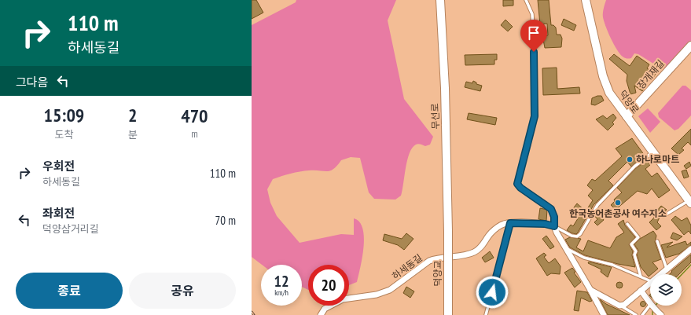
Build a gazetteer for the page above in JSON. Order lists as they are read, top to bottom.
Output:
{
  "streets": {
    "street": [
      "장개재길",
      "덕양로",
      "무선로",
      "하세동길",
      "덕양교"
    ]
  },
  "crossings": [
    ["장개재길", "덕양로"],
    ["덕양로", "하세동길"],
    ["무선로", "덕양교"]
  ],
  "places": ["하나로마트", "한국농어촌공사 여수지소"],
  "page": {
    "turn": ["110 m", "하세동길"],
    "then": "그다음",
    "eta": [
      "15:09",
      "도착",
      "2",
      "분",
      "470",
      "m"
    ],
    "list": [
      {
        "name": "우회전",
        "note": "하세동길",
        "value": "110 m"
      },
      {
        "name": "좌회전",
        "note": "덕양삼거리길",
        "value": "70 m"
      }
    ],
    "speed": "12 km/h",
    "limit": "20",
    "buttons": ["종료", "공유"]
  }
}
